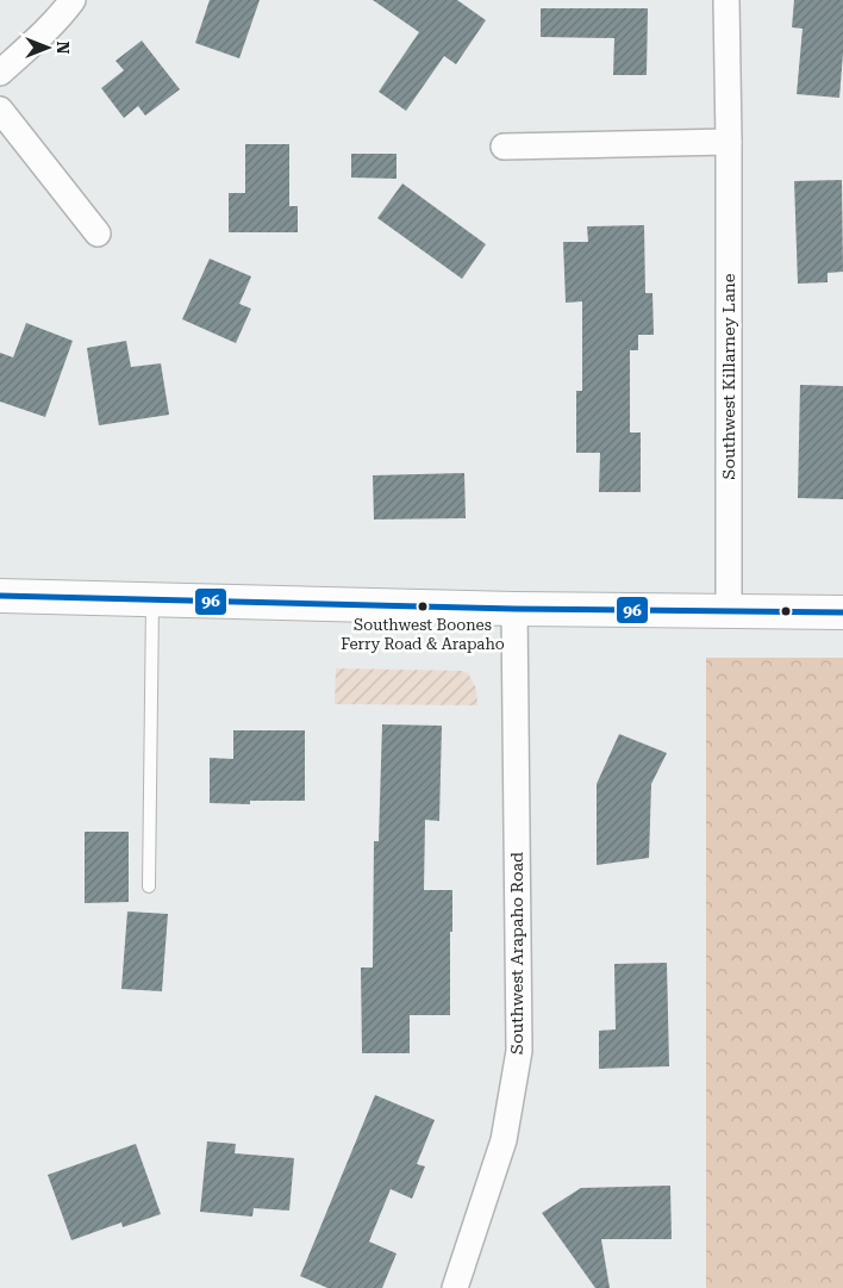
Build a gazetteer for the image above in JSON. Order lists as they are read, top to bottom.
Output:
{
  "streets": {
    "street": ["Southwest Killarney Lane", "Southwest Arapaho Road"]
  },
  "places": ["Southwest Boones Ferry Road & Arapaho"],
  "lines": ["transit line 96"],
  "north": "right"
}
